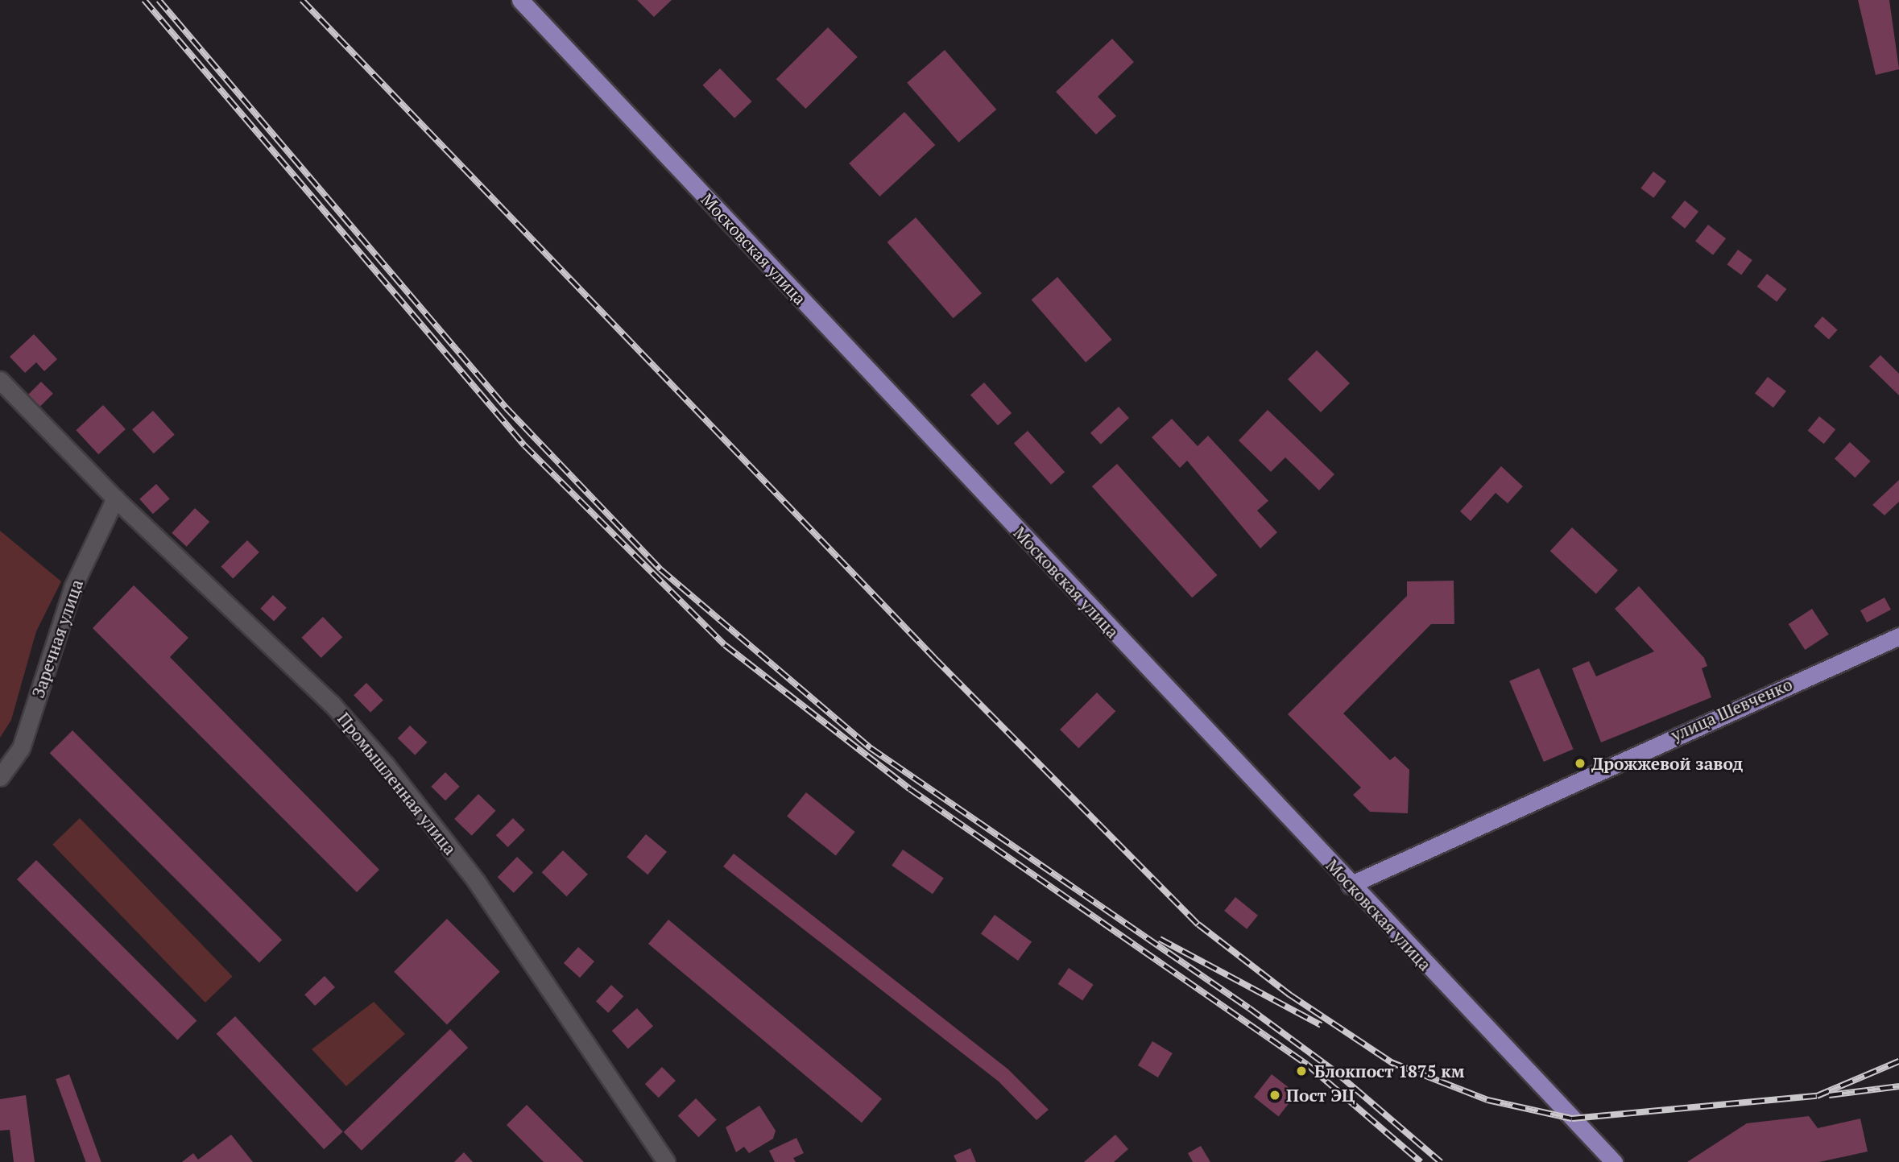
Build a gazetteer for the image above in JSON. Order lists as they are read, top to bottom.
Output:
{
  "streets": {
    "main road": ["Московская улица", "улица Шевченко"],
    "street": ["Заречная улица", "Промышленная улица"]
  },
  "crossings": [
    ["Московская улица", "улица Шевченко"],
    ["Заречная улица", "Промышленная улица"]
  ],
  "places": ["Дрожжевой завод", "Блокпост 1875 км", "Пост ЭЦ"]
}
